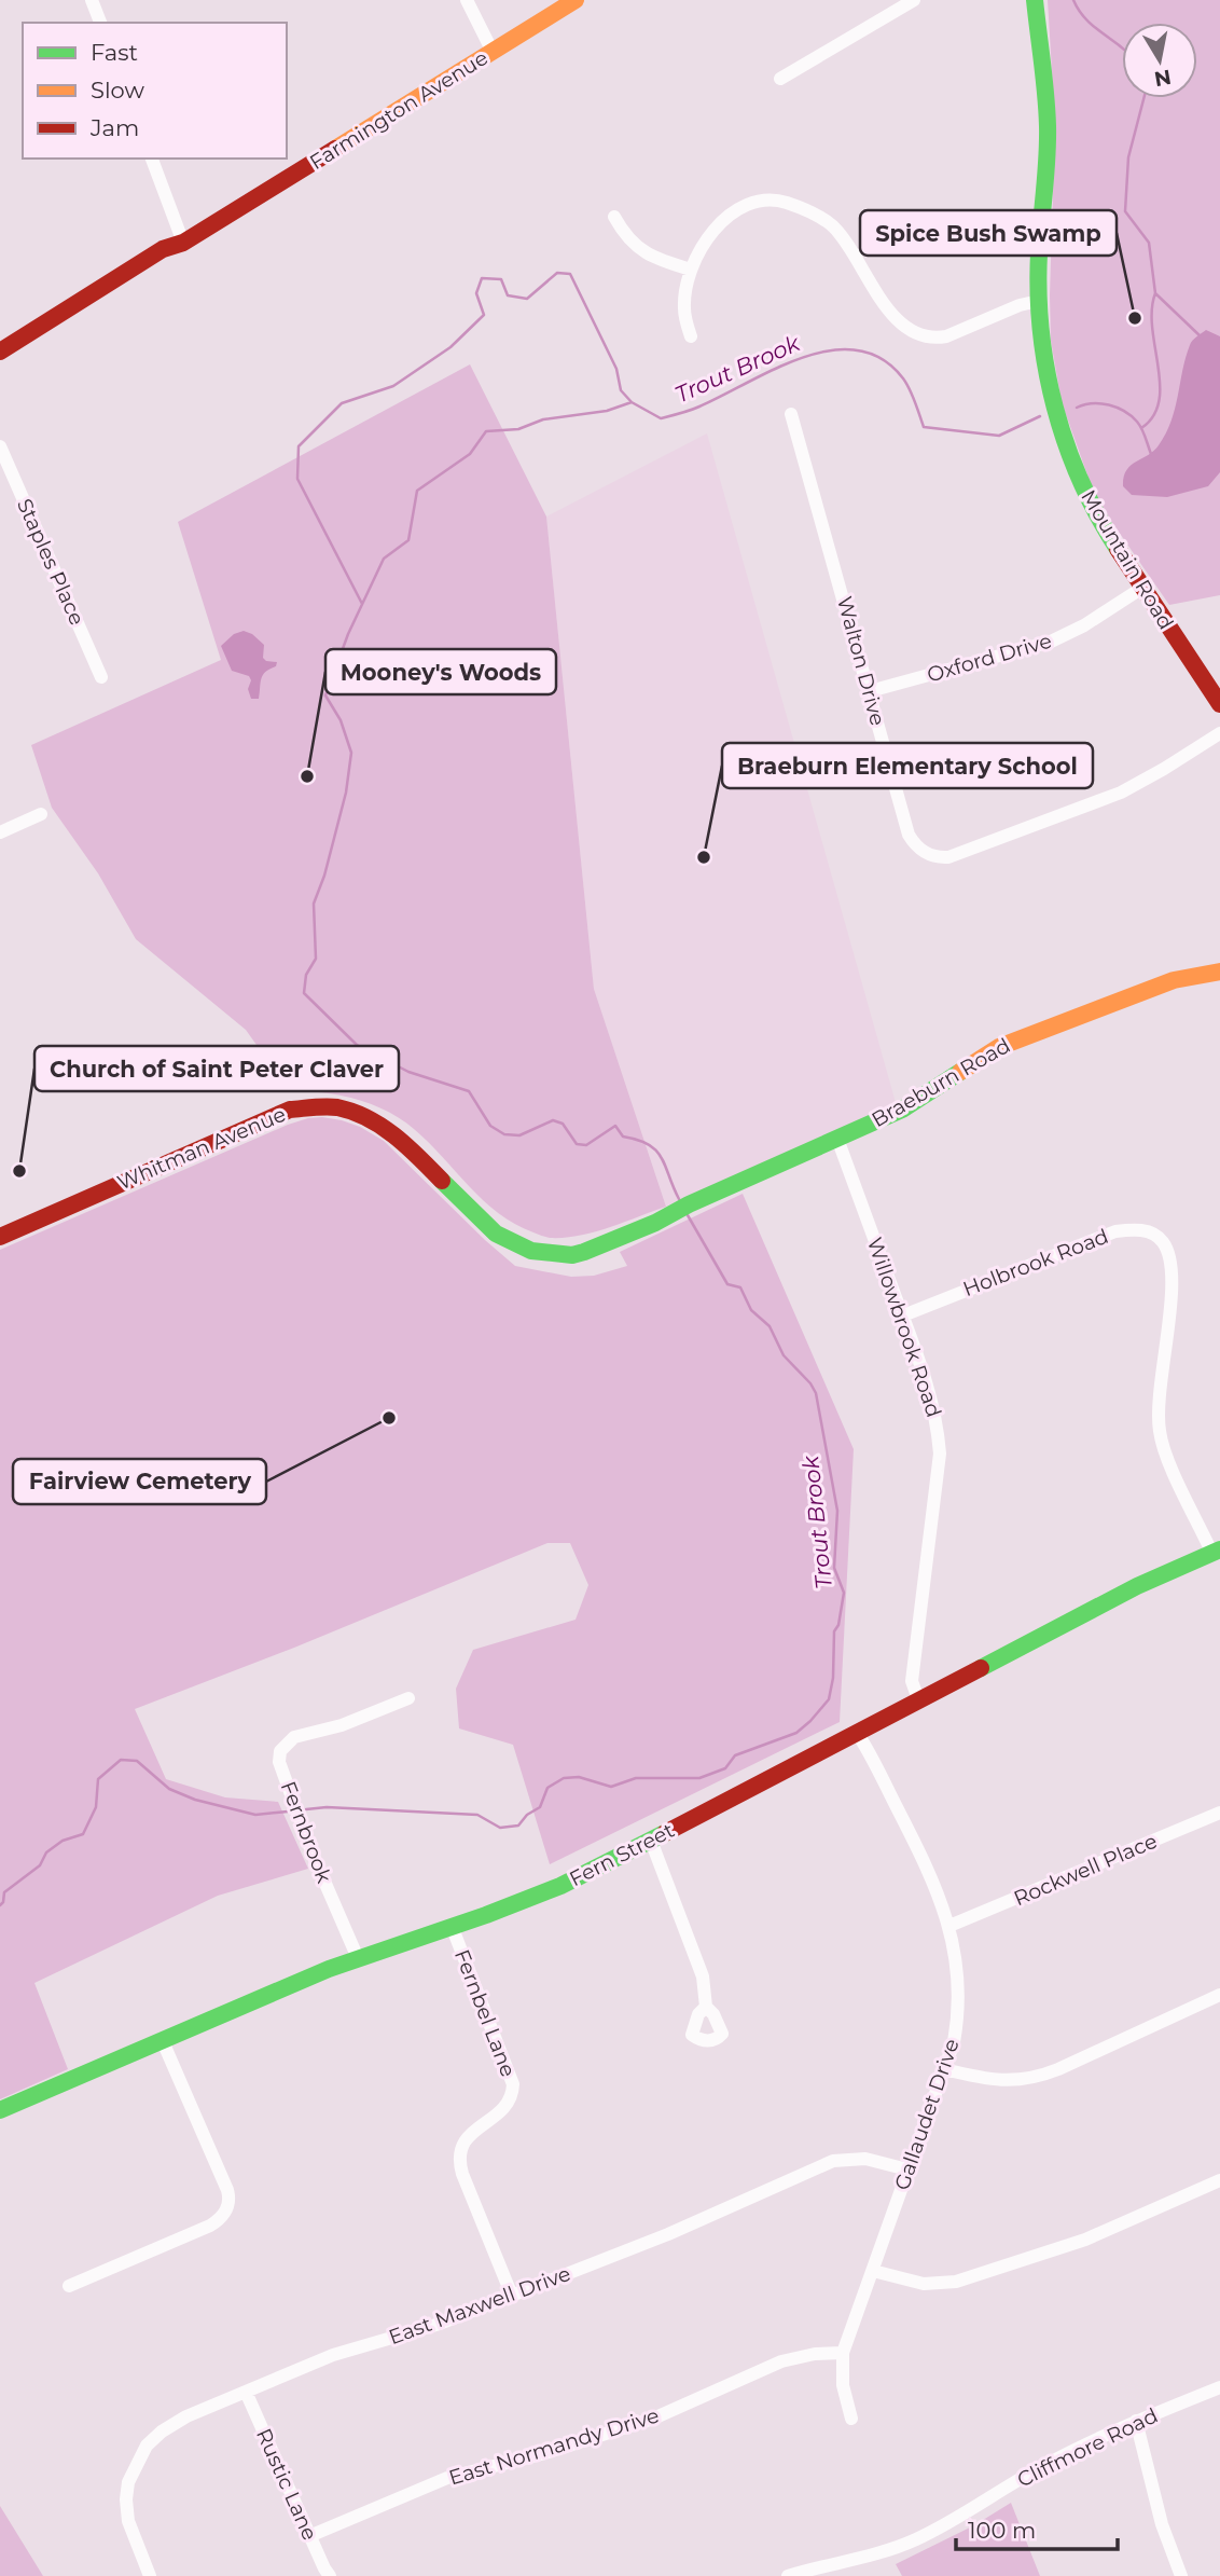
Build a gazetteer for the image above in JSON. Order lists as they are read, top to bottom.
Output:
{
  "streets": {
    "street": [
      "Farmington Avenue",
      "Mountain Road",
      "Staples Place",
      "Oxford Drive",
      "Walton Drive",
      "Braeburn Road",
      "Whitman Avenue",
      "Holbrook Road",
      "Willowbrook Road",
      "Fernbrook",
      "Fern Street",
      "Rockwell Place",
      "Fernbel Lane",
      "Gallaudet Drive",
      "East Maxwell Drive",
      "East Normandy Drive",
      "Cliffmore Road",
      "Rustic Lane"
    ]
  },
  "crossings": [
    ["Mountain Road", "Oxford Drive"],
    ["Oxford Drive", "Walton Drive"],
    ["Braeburn Road", "Whitman Avenue"],
    ["Braeburn Road", "Willowbrook Road"],
    ["Holbrook Road", "Willowbrook Road"],
    ["Holbrook Road", "Fern Street"],
    ["Willowbrook Road", "Fern Street"],
    ["Fernbrook", "Fern Street"],
    ["Fern Street", "Fernbel Lane"],
    ["Fern Street", "Gallaudet Drive"],
    ["Rockwell Place", "Gallaudet Drive"],
    ["Fernbel Lane", "East Maxwell Drive"],
    ["Gallaudet Drive", "East Maxwell Drive"],
    ["Gallaudet Drive", "East Normandy Drive"],
    ["East Maxwell Drive", "Rustic Lane"],
    ["East Normandy Drive", "Rustic Lane"]
  ],
  "water": ["Trout Brook"],
  "places": [
    "Spice Bush Swamp",
    "Mooney's Woods",
    "Braeburn Elementary School",
    "Church of Saint Peter Claver",
    "Fairview Cemetery"
  ],
  "legend": ["Fast", "Slow", "Jam"],
  "scale_bar": "100 m",
  "north": "bottom"
}
